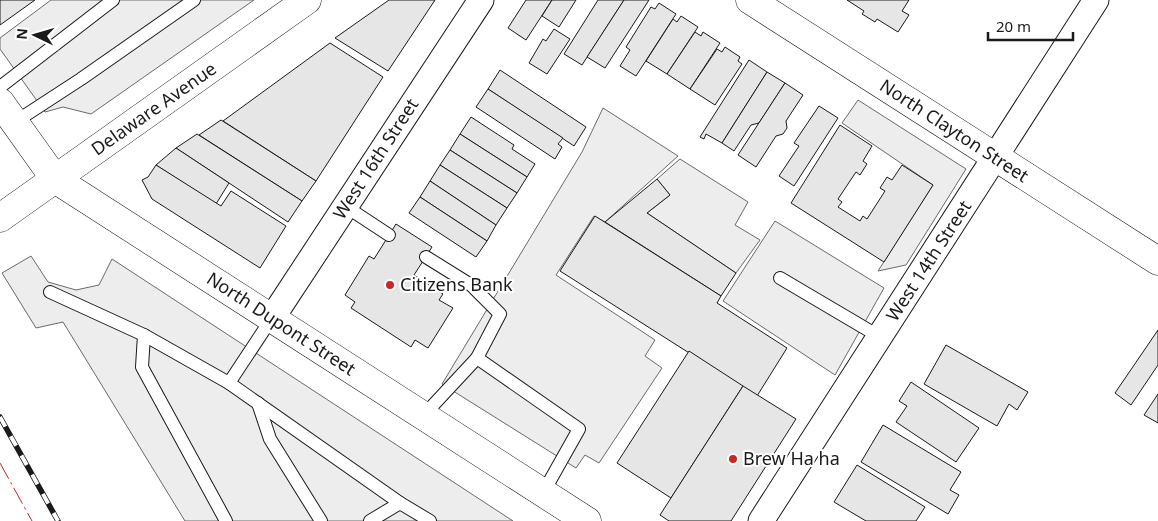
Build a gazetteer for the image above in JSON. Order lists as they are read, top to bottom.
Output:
{
  "streets": {
    "street": [
      "Delaware Avenue",
      "North Clayton Street",
      "West 16th Street",
      "West 14th Street",
      "North Dupont Street"
    ]
  },
  "crossings": [
    ["Delaware Avenue", "North Dupont Street"],
    ["North Clayton Street", "West 14th Street"],
    ["West 16th Street", "North Dupont Street"]
  ],
  "places": ["Citizens Bank", "Brew Ha ha"],
  "scale_bar": "20 m",
  "north": "left"
}
